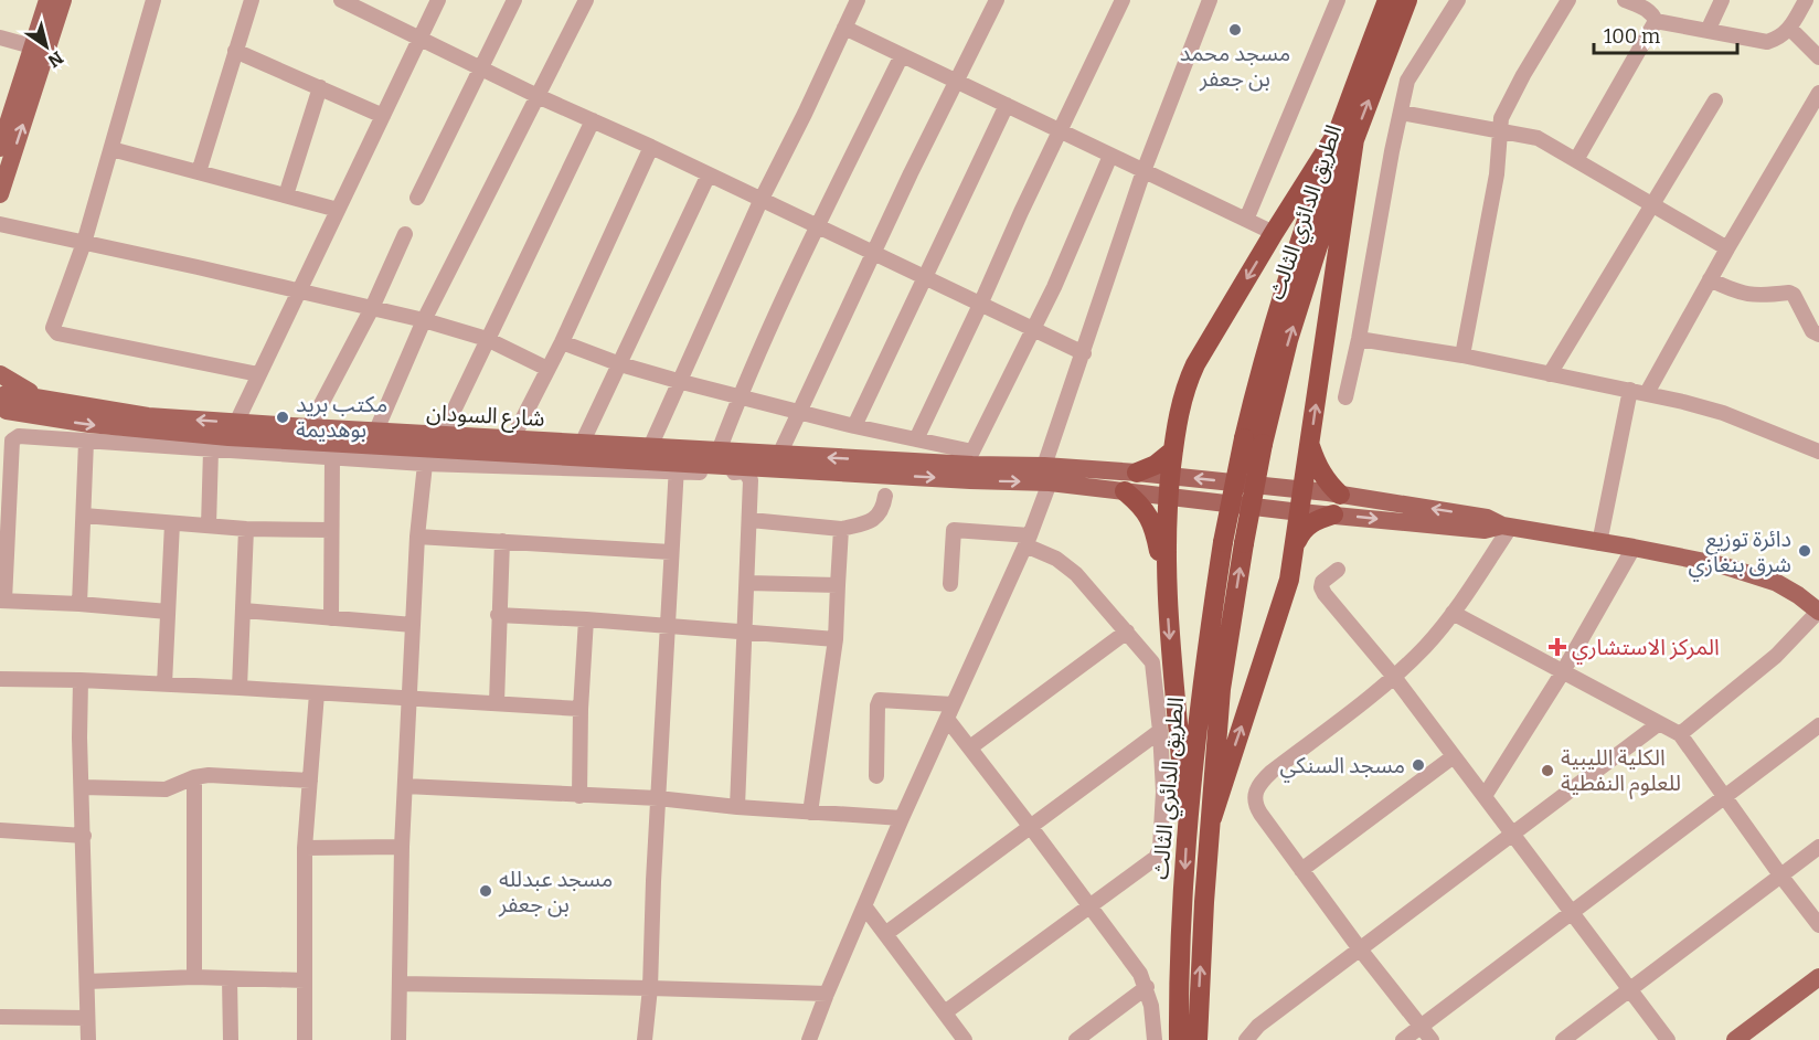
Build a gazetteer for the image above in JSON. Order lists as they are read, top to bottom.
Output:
{
  "streets": {
    "highway": ["الطريق الدائري الثالث"],
    "main road": ["شارع السودان"]
  },
  "places": {
    "other": [
      "مسجد محمد بن جعفر",
      "مكتب بريد بوهديمة",
      "دائرة توزيع شرق بنغازي",
      "مسجد السنكي",
      "الكلية الليبية للعلوم النفطية",
      "مسجد عبدلله بن جعفر"
    ],
    "health": ["المركز الاستشاري"]
  },
  "scale_bar": "100 m",
  "north": "bottom right"
}
